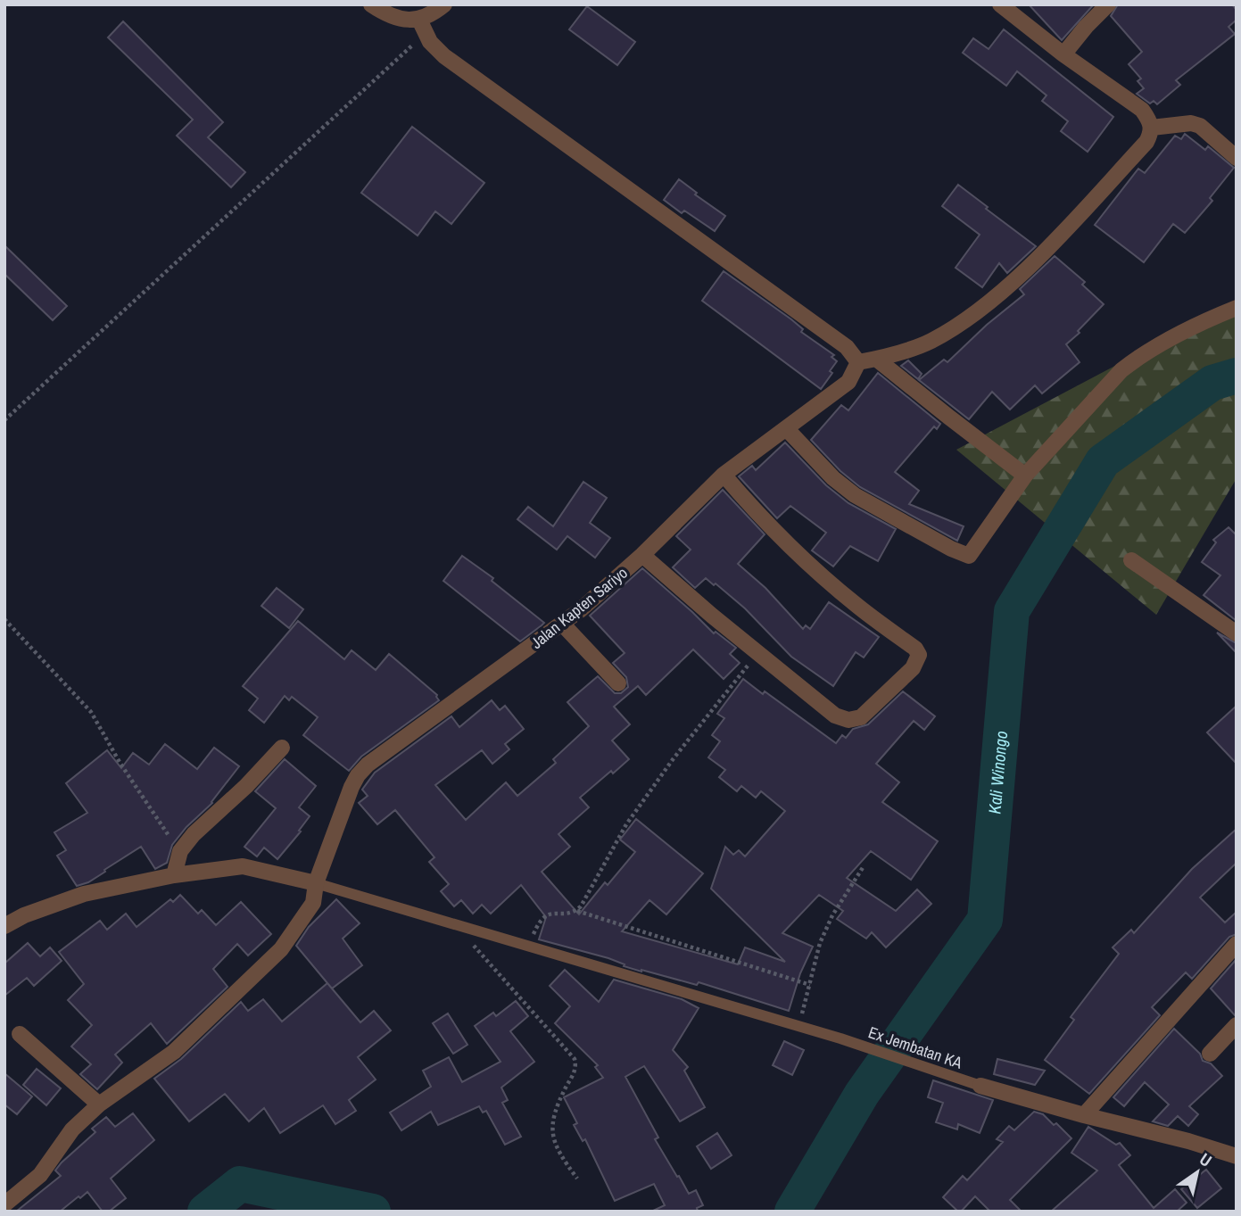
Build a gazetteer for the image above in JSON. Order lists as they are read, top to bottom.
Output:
{
  "streets": {
    "street": ["Jalan Kapten Sariyo"],
    "lane": ["Ex Jembatan KA"]
  },
  "crossings": [
    ["Jalan Kapten Sariyo", "Ex Jembatan KA"]
  ],
  "water": ["Kali Winongo"],
  "north": "top right"
}
